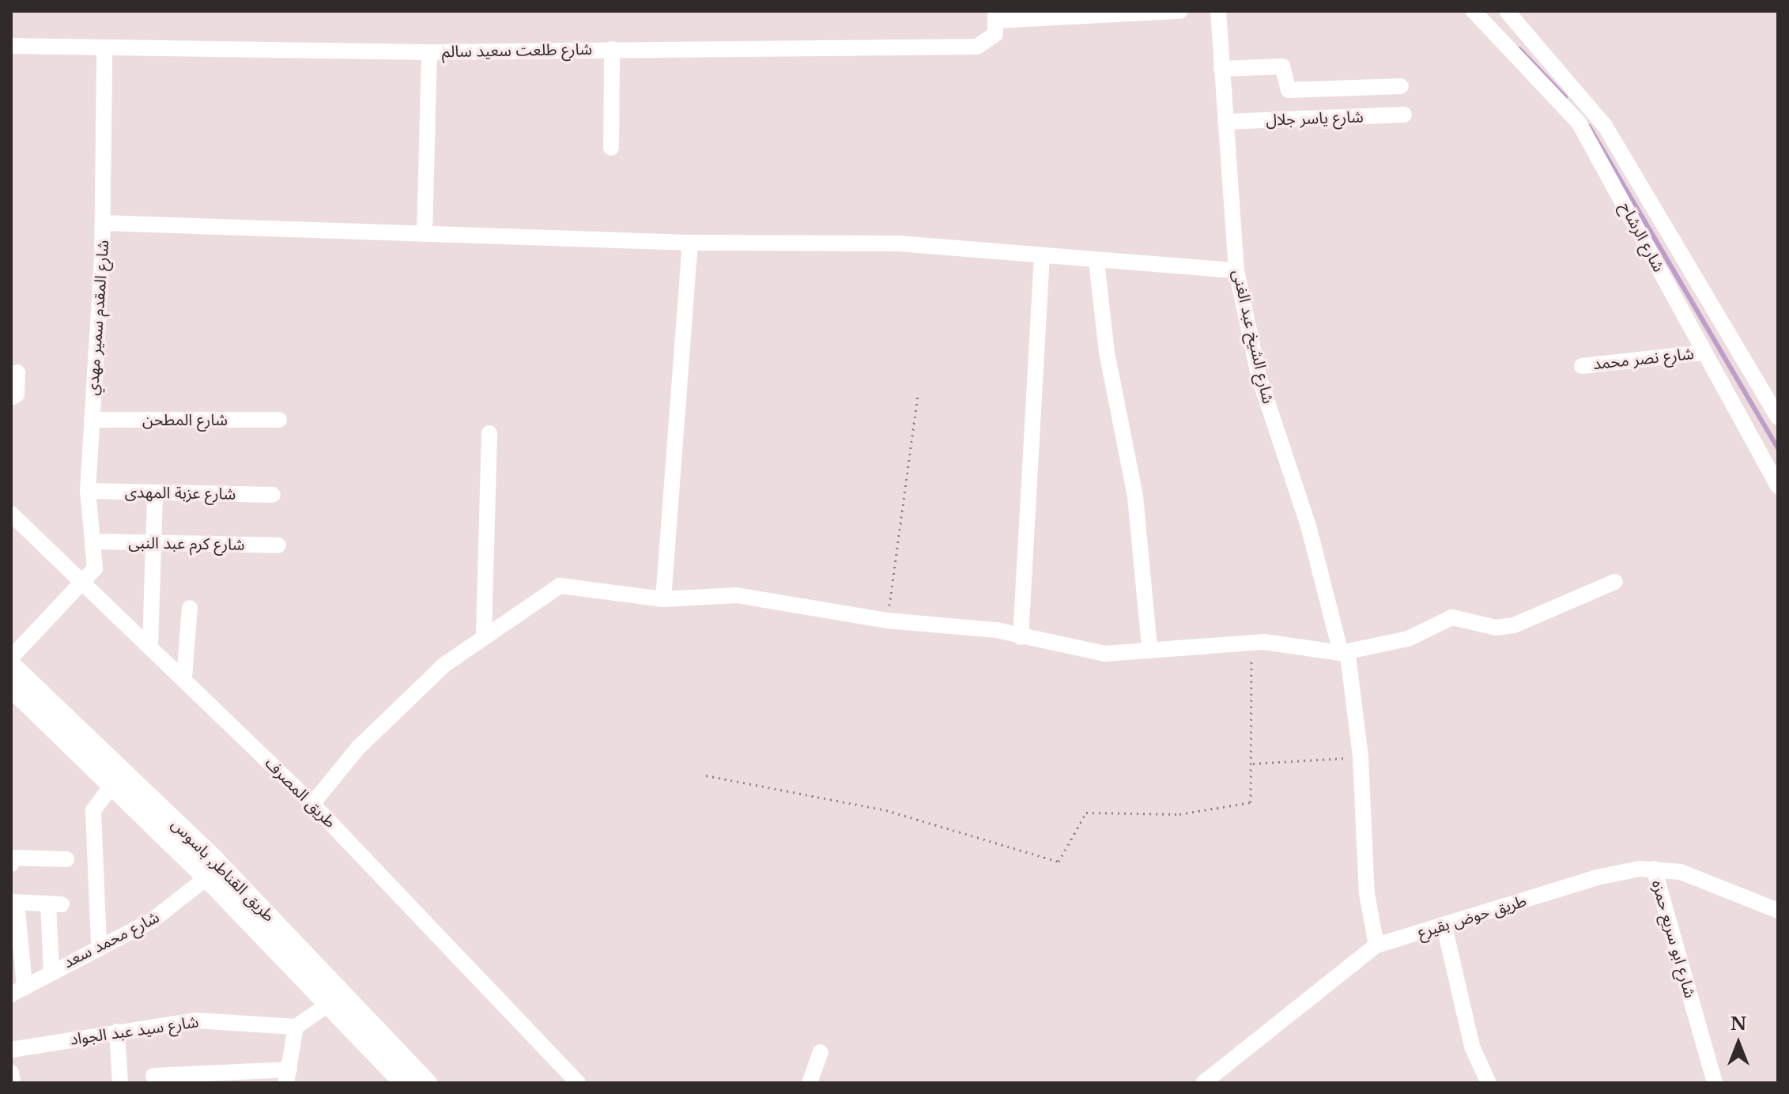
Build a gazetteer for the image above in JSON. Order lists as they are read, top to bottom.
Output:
{
  "streets": {
    "main road": ["طريق القناطر, باسوس"],
    "street": [
      "شارع طلعت سعيد سالم",
      "شارع ياسر جلال",
      "شارع الرشاح",
      "شارع المقدم سمير مهدي",
      "شارع الشيخ عبد الغنى",
      "شارع نصر محمد",
      "شارع المطحن",
      "شارع عزبة المهدى",
      "شارع كرم عبد النبى",
      "طريق المصرف",
      "طريق حوض بقيرع",
      "شارع ابو سريع حمزه",
      "شارع محمد سعد",
      "شارع سيد عبد الجواد"
    ]
  },
  "crossings": [
    ["شارع طلعت سعيد سالم", "شارع المقدم سمير مهدي"],
    ["شارع ياسر جلال", "شارع الشيخ عبد الغنى"],
    ["شارع الرشاح", "شارع نصر محمد"],
    ["شارع المقدم سمير مهدي", "شارع المطحن"],
    ["شارع المقدم سمير مهدي", "شارع عزبة المهدى"],
    ["شارع المقدم سمير مهدي", "شارع كرم عبد النبى"],
    ["شارع المقدم سمير مهدي", "طريق المصرف"],
    ["طريق القناطر, باسوس", "شارع محمد سعد"],
    ["طريق حوض بقيرع", "شارع ابو سريع حمزه"]
  ],
  "north": "top"
}
